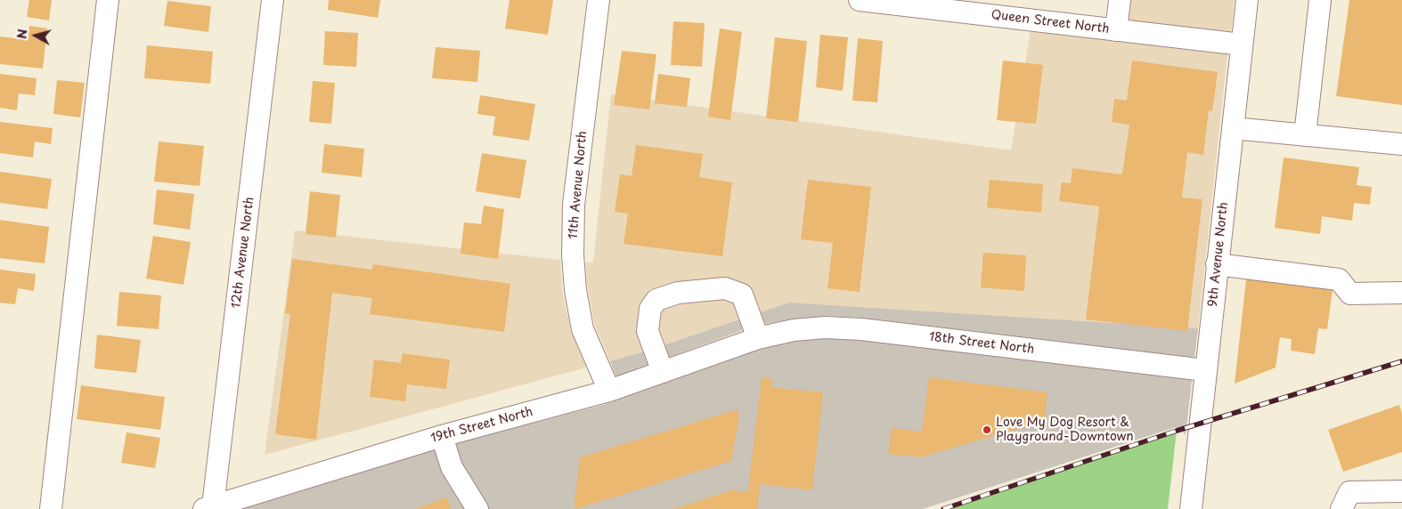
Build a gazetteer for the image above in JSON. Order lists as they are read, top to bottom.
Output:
{
  "streets": {
    "street": [
      "Queen Street North",
      "11th Avenue North",
      "12th Avenue North",
      "9th Avenue North",
      "18th Street North",
      "19th Street North"
    ]
  },
  "crossings": [
    ["Queen Street North", "9th Avenue North"],
    ["11th Avenue North", "19th Street North"],
    ["12th Avenue North", "19th Street North"],
    ["9th Avenue North", "18th Street North"],
    ["18th Street North", "19th Street North"]
  ],
  "places": ["Love My Dog Resort & Playground-Downtown"],
  "north": "left"
}
